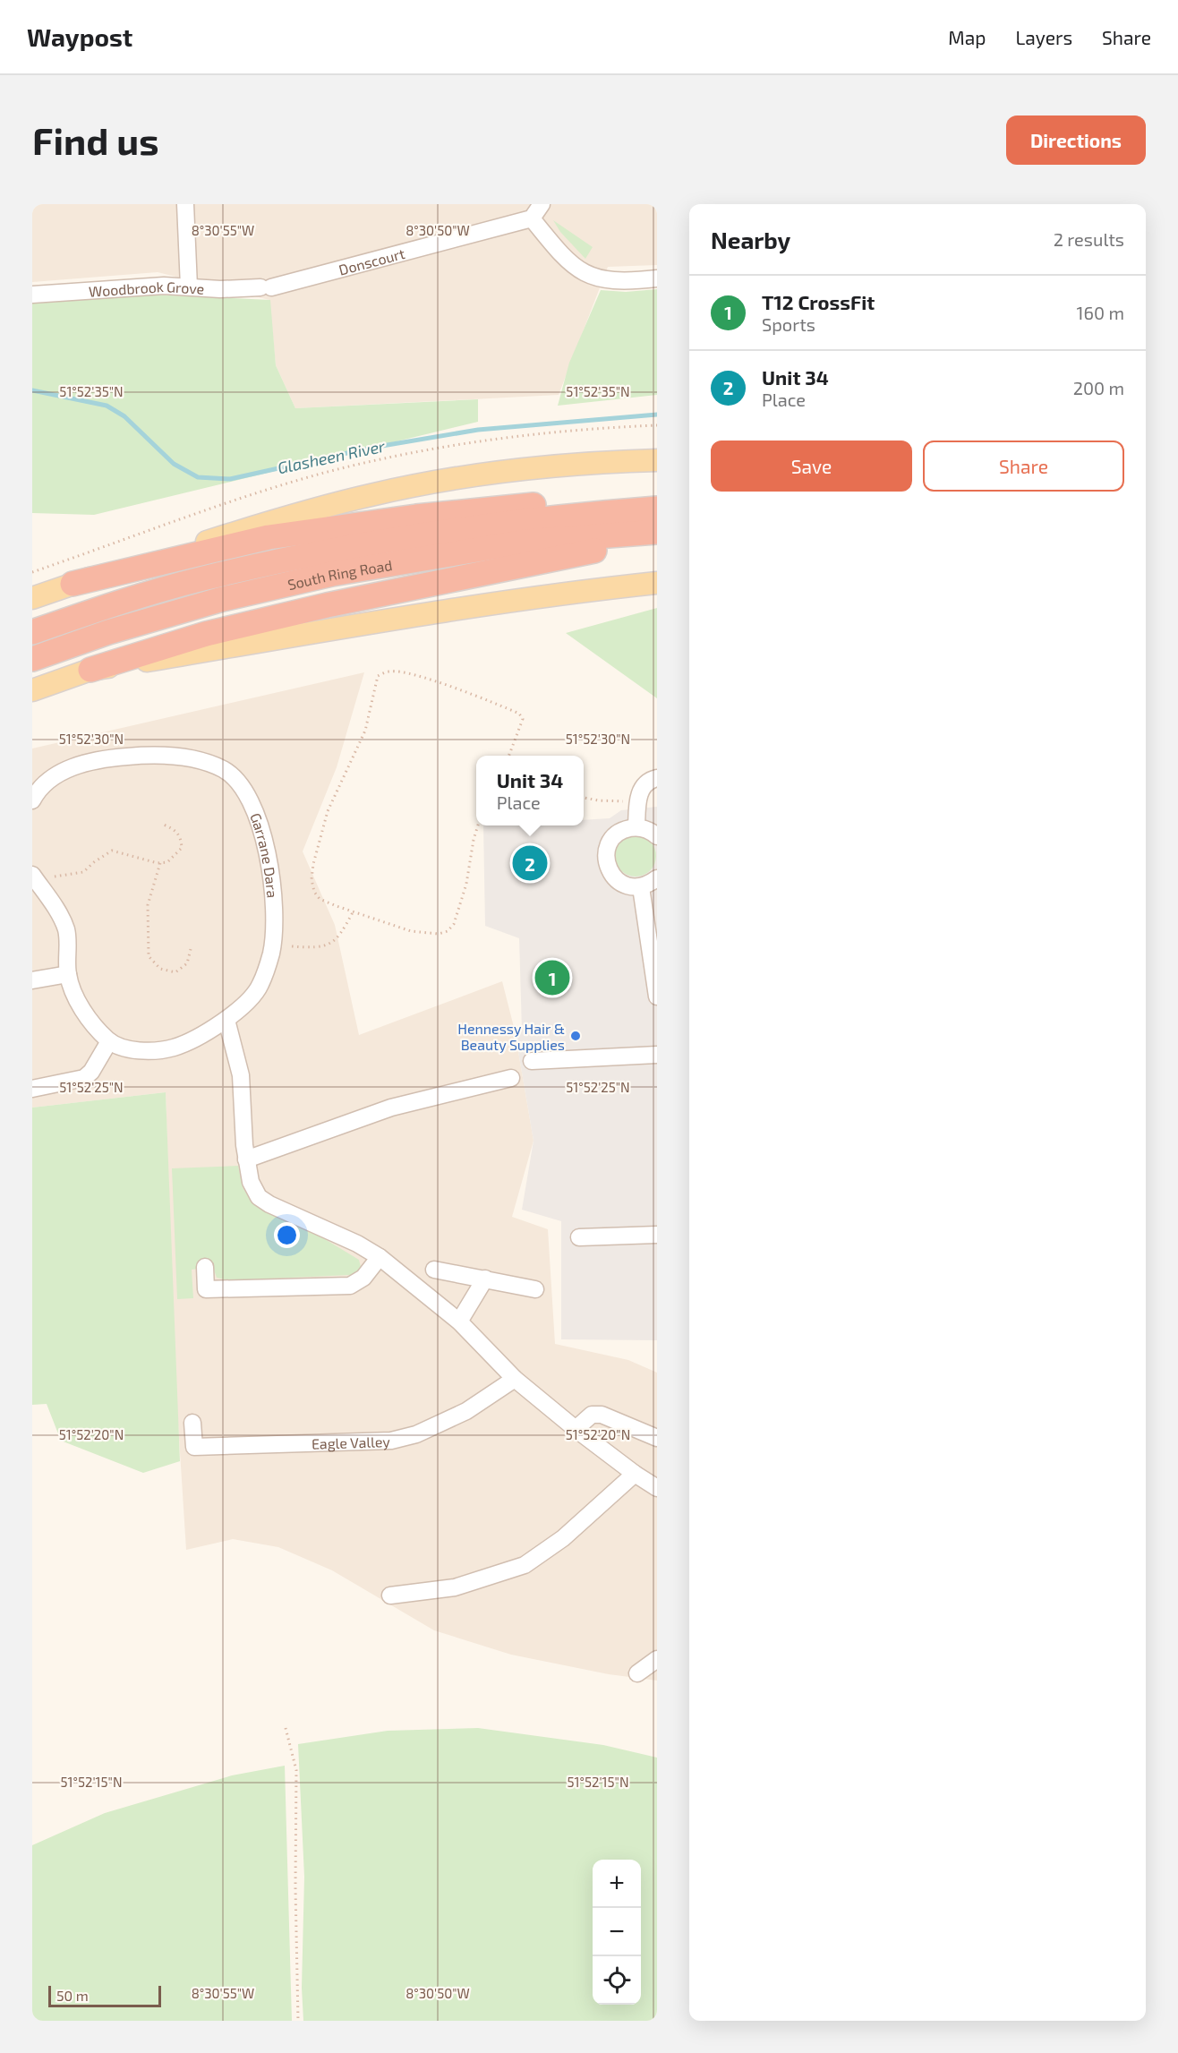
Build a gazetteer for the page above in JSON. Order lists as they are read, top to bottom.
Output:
{
  "streets": {
    "highway": ["South Ring Road"],
    "street": [
      "Donscourt",
      "Woodbrook Grove",
      "Garrane Dara",
      "Eagle Valley"
    ]
  },
  "crossings": [
    ["Donscourt", "Woodbrook Grove"]
  ],
  "water": ["Glasheen River"],
  "places": ["Hennessy Hair & Beauty Supplies"],
  "scale_bar": "50 m",
  "page": {
    "header": "Waypost",
    "nav": ["Map", "Layers", "Share"],
    "buttons": [
      "Directions",
      ["Save", "Share"]
    ],
    "title": "Find us",
    "heading": ["Nearby", "2 results"],
    "list": [
      {
        "mark": "1",
        "name": "T12 CrossFit",
        "note": "Sports",
        "value": "160 m"
      },
      {
        "mark": "2",
        "name": "Unit 34",
        "note": "Place",
        "value": "200 m"
      }
    ],
    "popup": ["Unit 34", "Place"],
    "pins": ["2", "1"],
    "map_buttons": ["+", "−"],
    "scale": "50 m"
  },
  "coordinates": [
    "8°30'55\"W",
    "8°30'50\"W",
    "51°52'35\"N",
    "51°52'30\"N",
    "51°52'25\"N",
    "51°52'20\"N",
    "51°52'15\"N"
  ]
}
